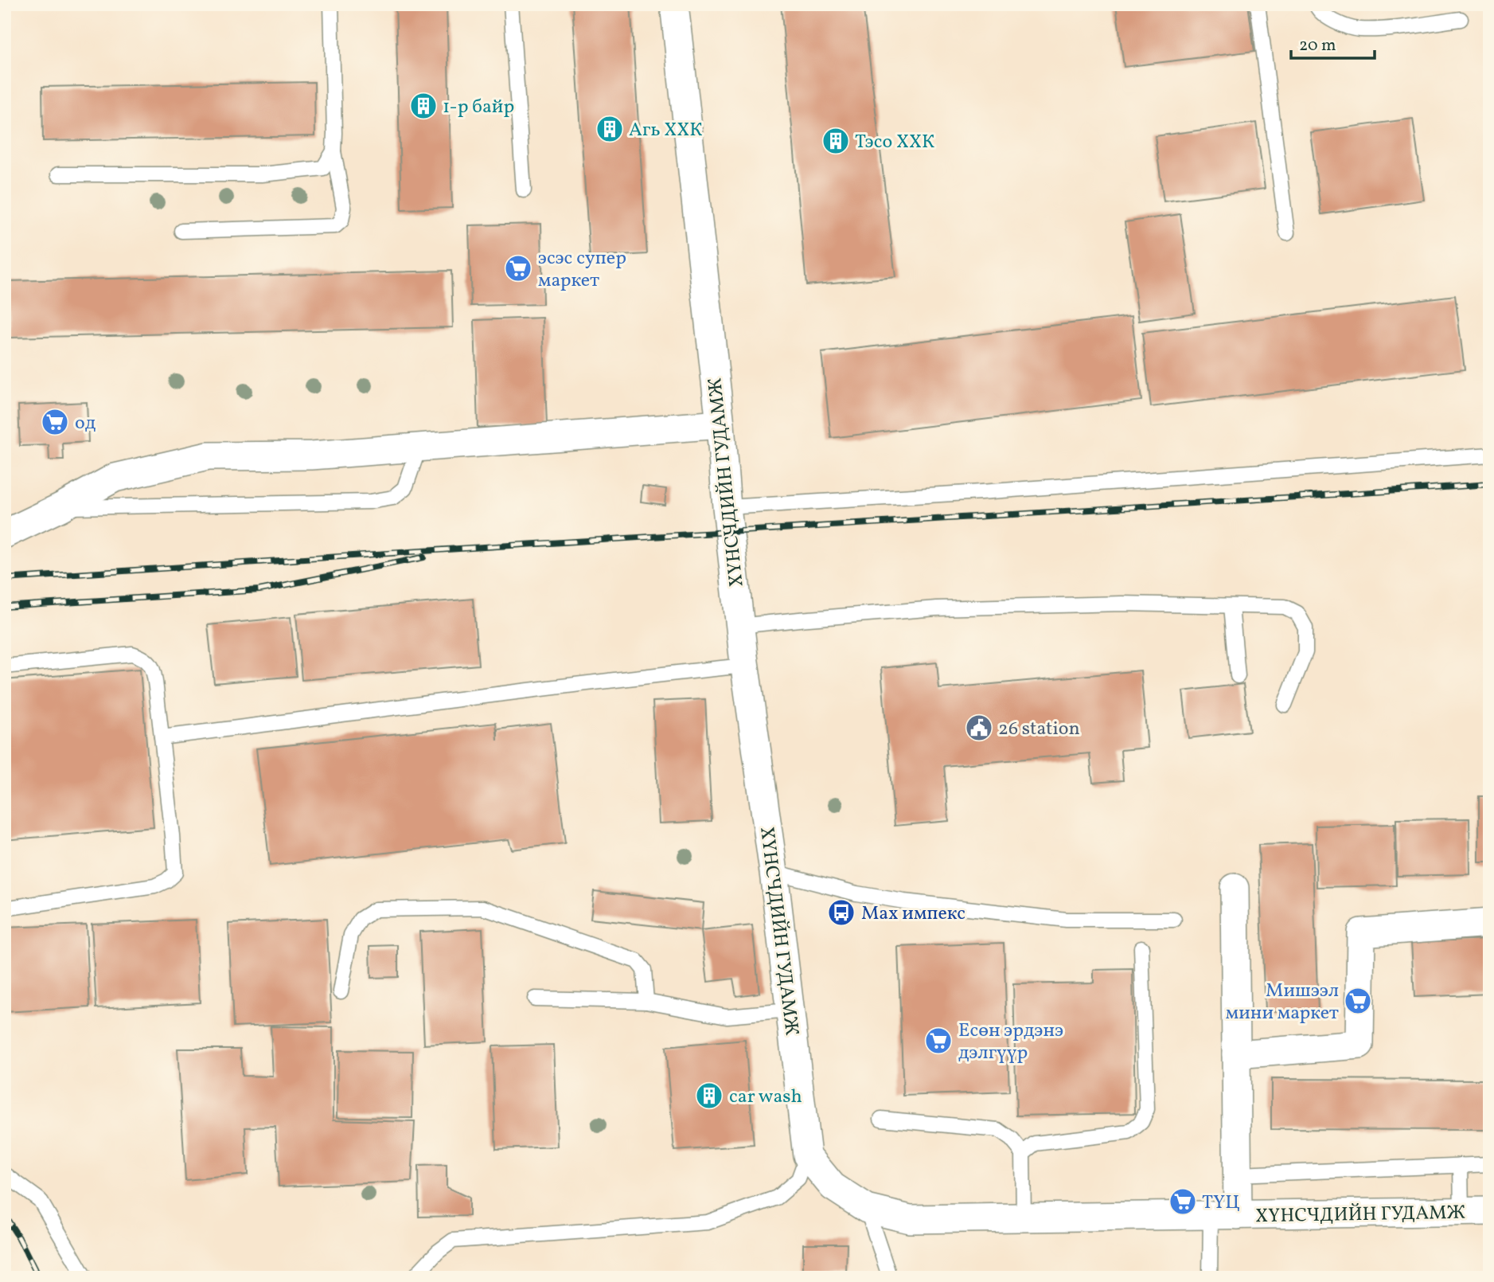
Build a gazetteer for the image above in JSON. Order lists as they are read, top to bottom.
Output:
{
  "streets": {
    "street": ["ХҮНСЧДИЙН ГУДАМЖ"]
  },
  "places": {
    "building": [
      "1-р байр",
      "Агь ХХК",
      "Тэсо ХХК",
      "car wash"
    ],
    "supermarket": [
      "эсэс супер маркет",
      "од",
      "Мишээл мини маркет",
      "Есөн эрдэнэ дэлгүүр",
      "ТҮЦ"
    ],
    "public building": ["26 station"],
    "bus stop": ["Мах импекс"]
  },
  "scale_bar": "20 m"
}
